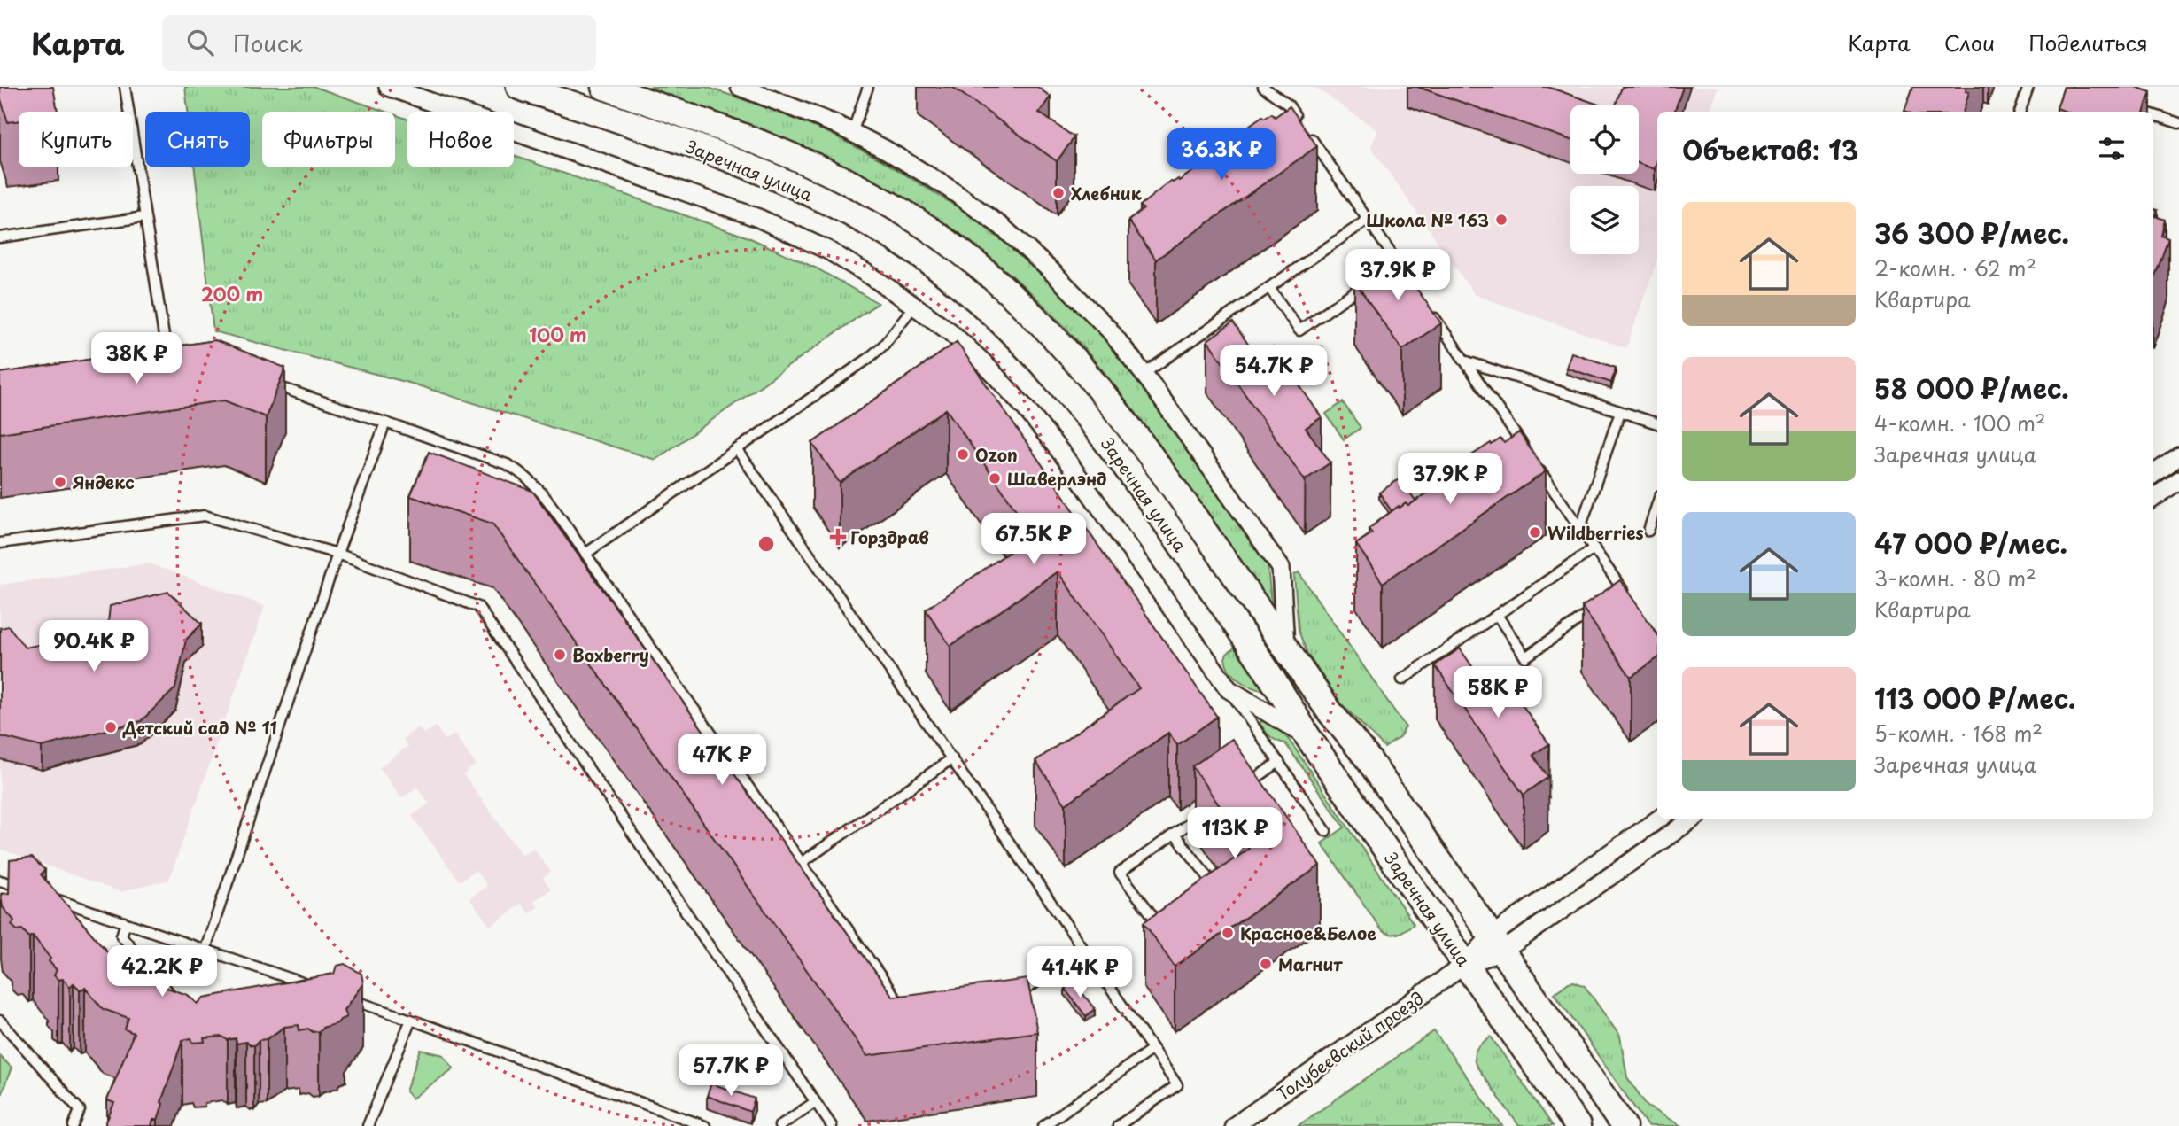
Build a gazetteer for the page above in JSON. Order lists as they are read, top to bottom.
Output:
{
  "streets": {
    "street": ["Заречная улица", "Толубеевский проезд"]
  },
  "crossings": [
    ["Заречная улица", "Толубеевский проезд"]
  ],
  "places": {
    "other": [
      "Хлебник",
      "Школа № 163",
      "Ozon",
      "Шаверлэнд",
      "Яндекс",
      "Wildberries",
      "Boxberry",
      "Детский сад № 11",
      "Красное&Белое",
      "Магнит"
    ],
    "health": ["Горздрав"]
  },
  "page": {
    "header": "Карта",
    "search": "Поиск",
    "nav": ["Карта", "Слои", "Поделиться"],
    "chip": [
      "Купить",
      "Снять",
      "Фильтры",
      "Новое"
    ],
    "heading": "Объектов: 13",
    "price": [
      "36.3K ₽",
      "37.9K ₽",
      "38K ₽",
      "54.7K ₽",
      "37.9K ₽",
      "67.5K ₽",
      "90.4K ₽",
      "58K ₽",
      "47K ₽",
      "113K ₽",
      "42.2K ₽",
      "41.4K ₽",
      "57.7K ₽"
    ],
    "list": [
      {
        "name": "36 300 ₽/мес.",
        "note": "2-комн. · 62 m² · Квартира"
      },
      {
        "name": "58 000 ₽/мес.",
        "note": "4-комн. · 100 m² · Заречная улица"
      },
      {
        "name": "47 000 ₽/мес.",
        "note": "3-комн. · 80 m² · Квартира"
      },
      {
        "name": "113 000 ₽/мес.",
        "note": "5-комн. · 168 m² · Заречная улица"
      }
    ]
  },
  "rings": ["200 m", "100 m"]
}
